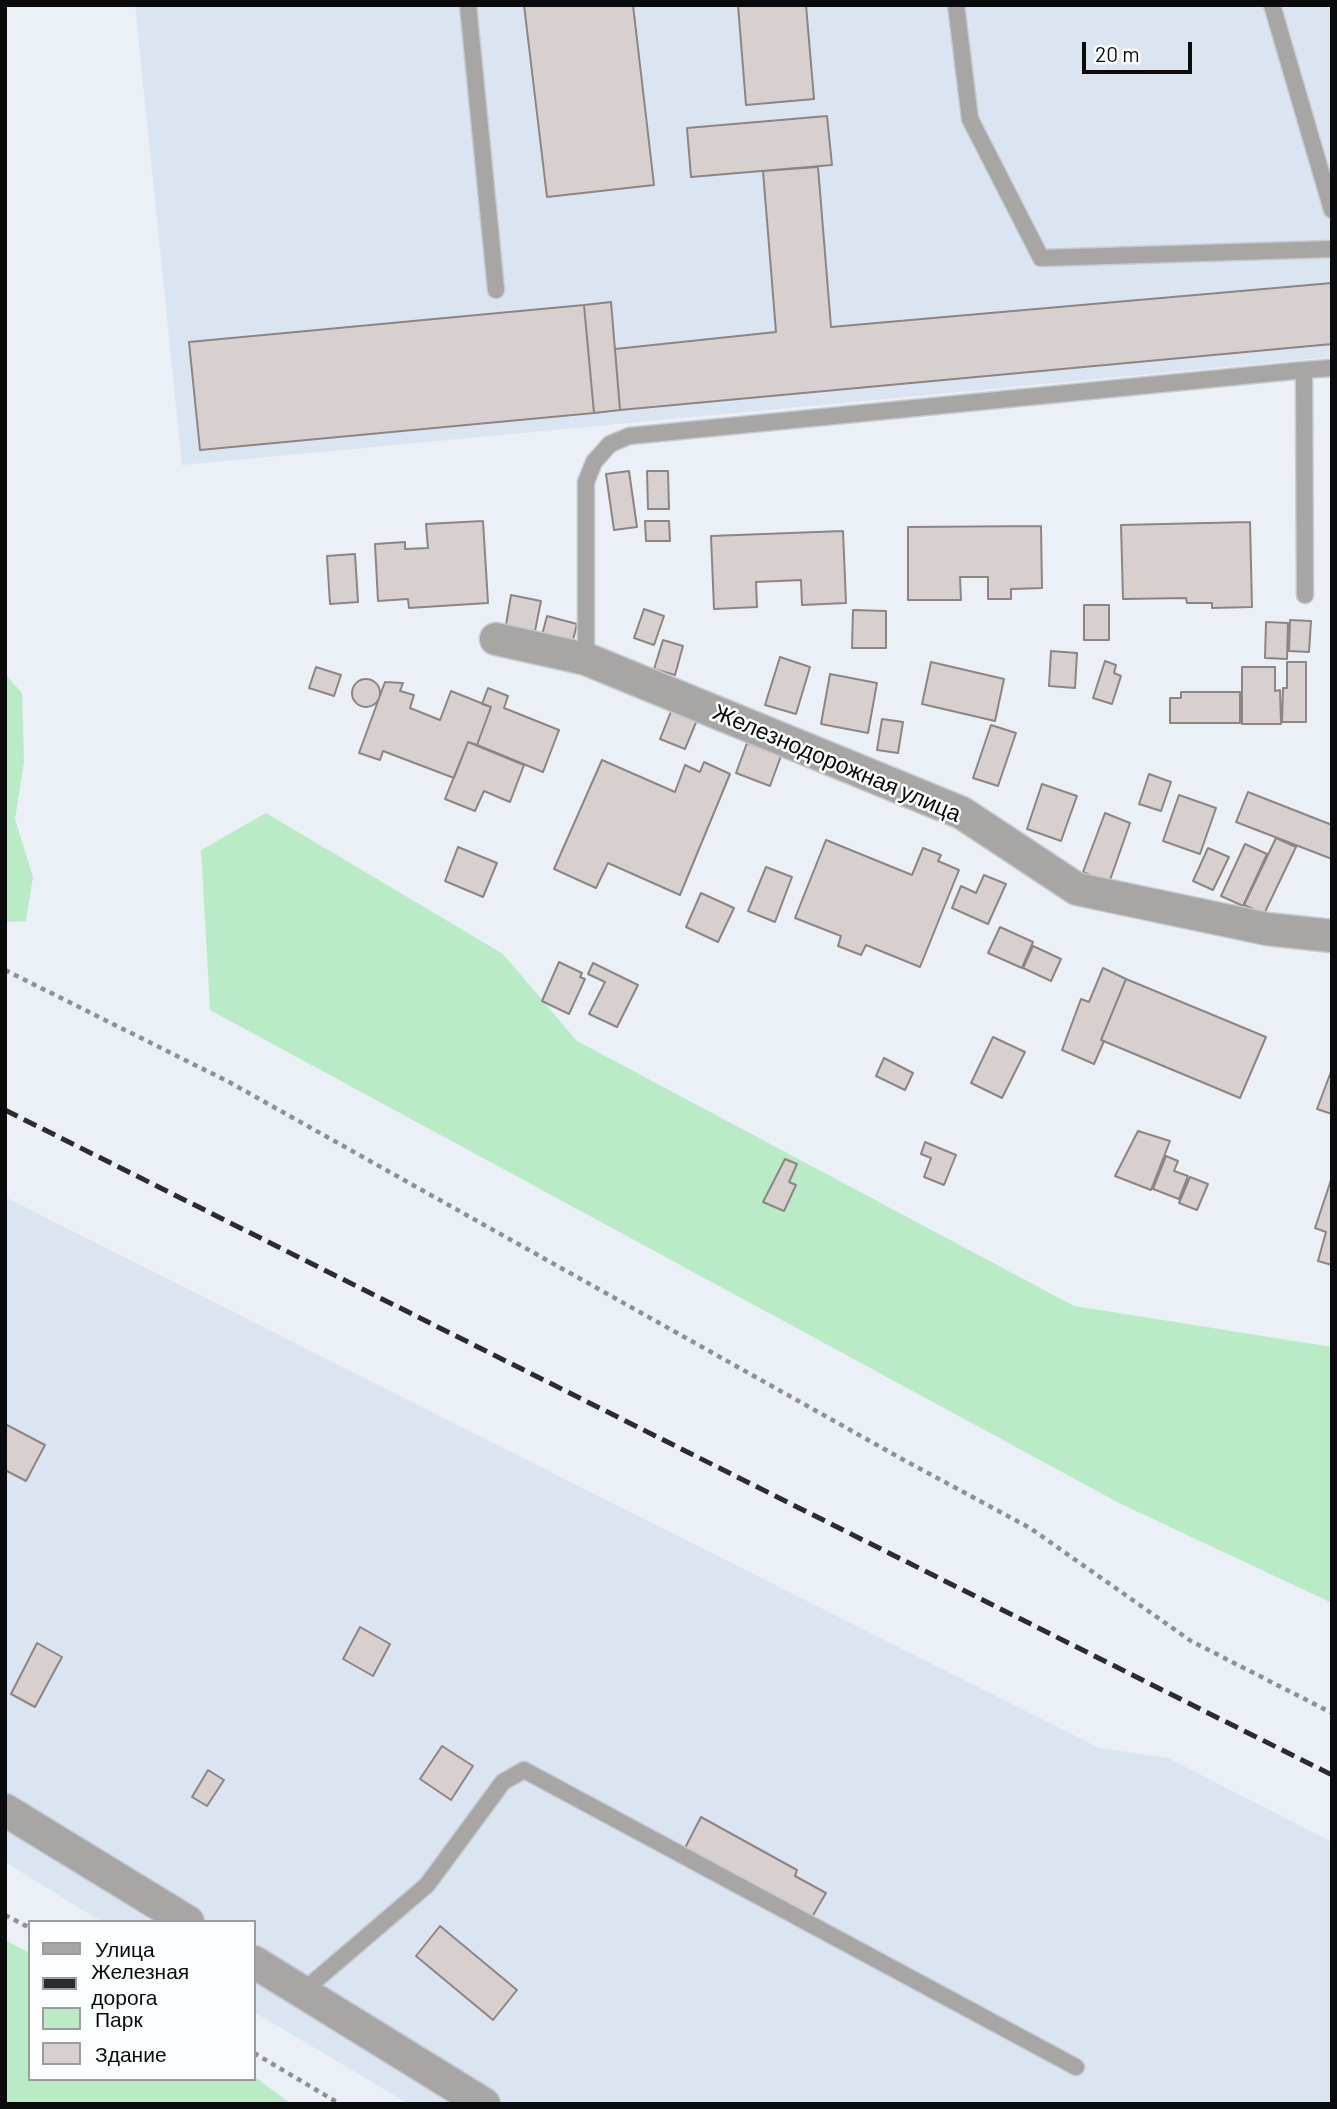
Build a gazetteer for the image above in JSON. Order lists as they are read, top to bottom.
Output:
{
  "streets": {
    "street": ["Железнодорожная улица"]
  },
  "legend": [
    "Улица",
    "Железная дорога",
    "Парк",
    "Здание"
  ],
  "scale_bar": "20 m"
}
